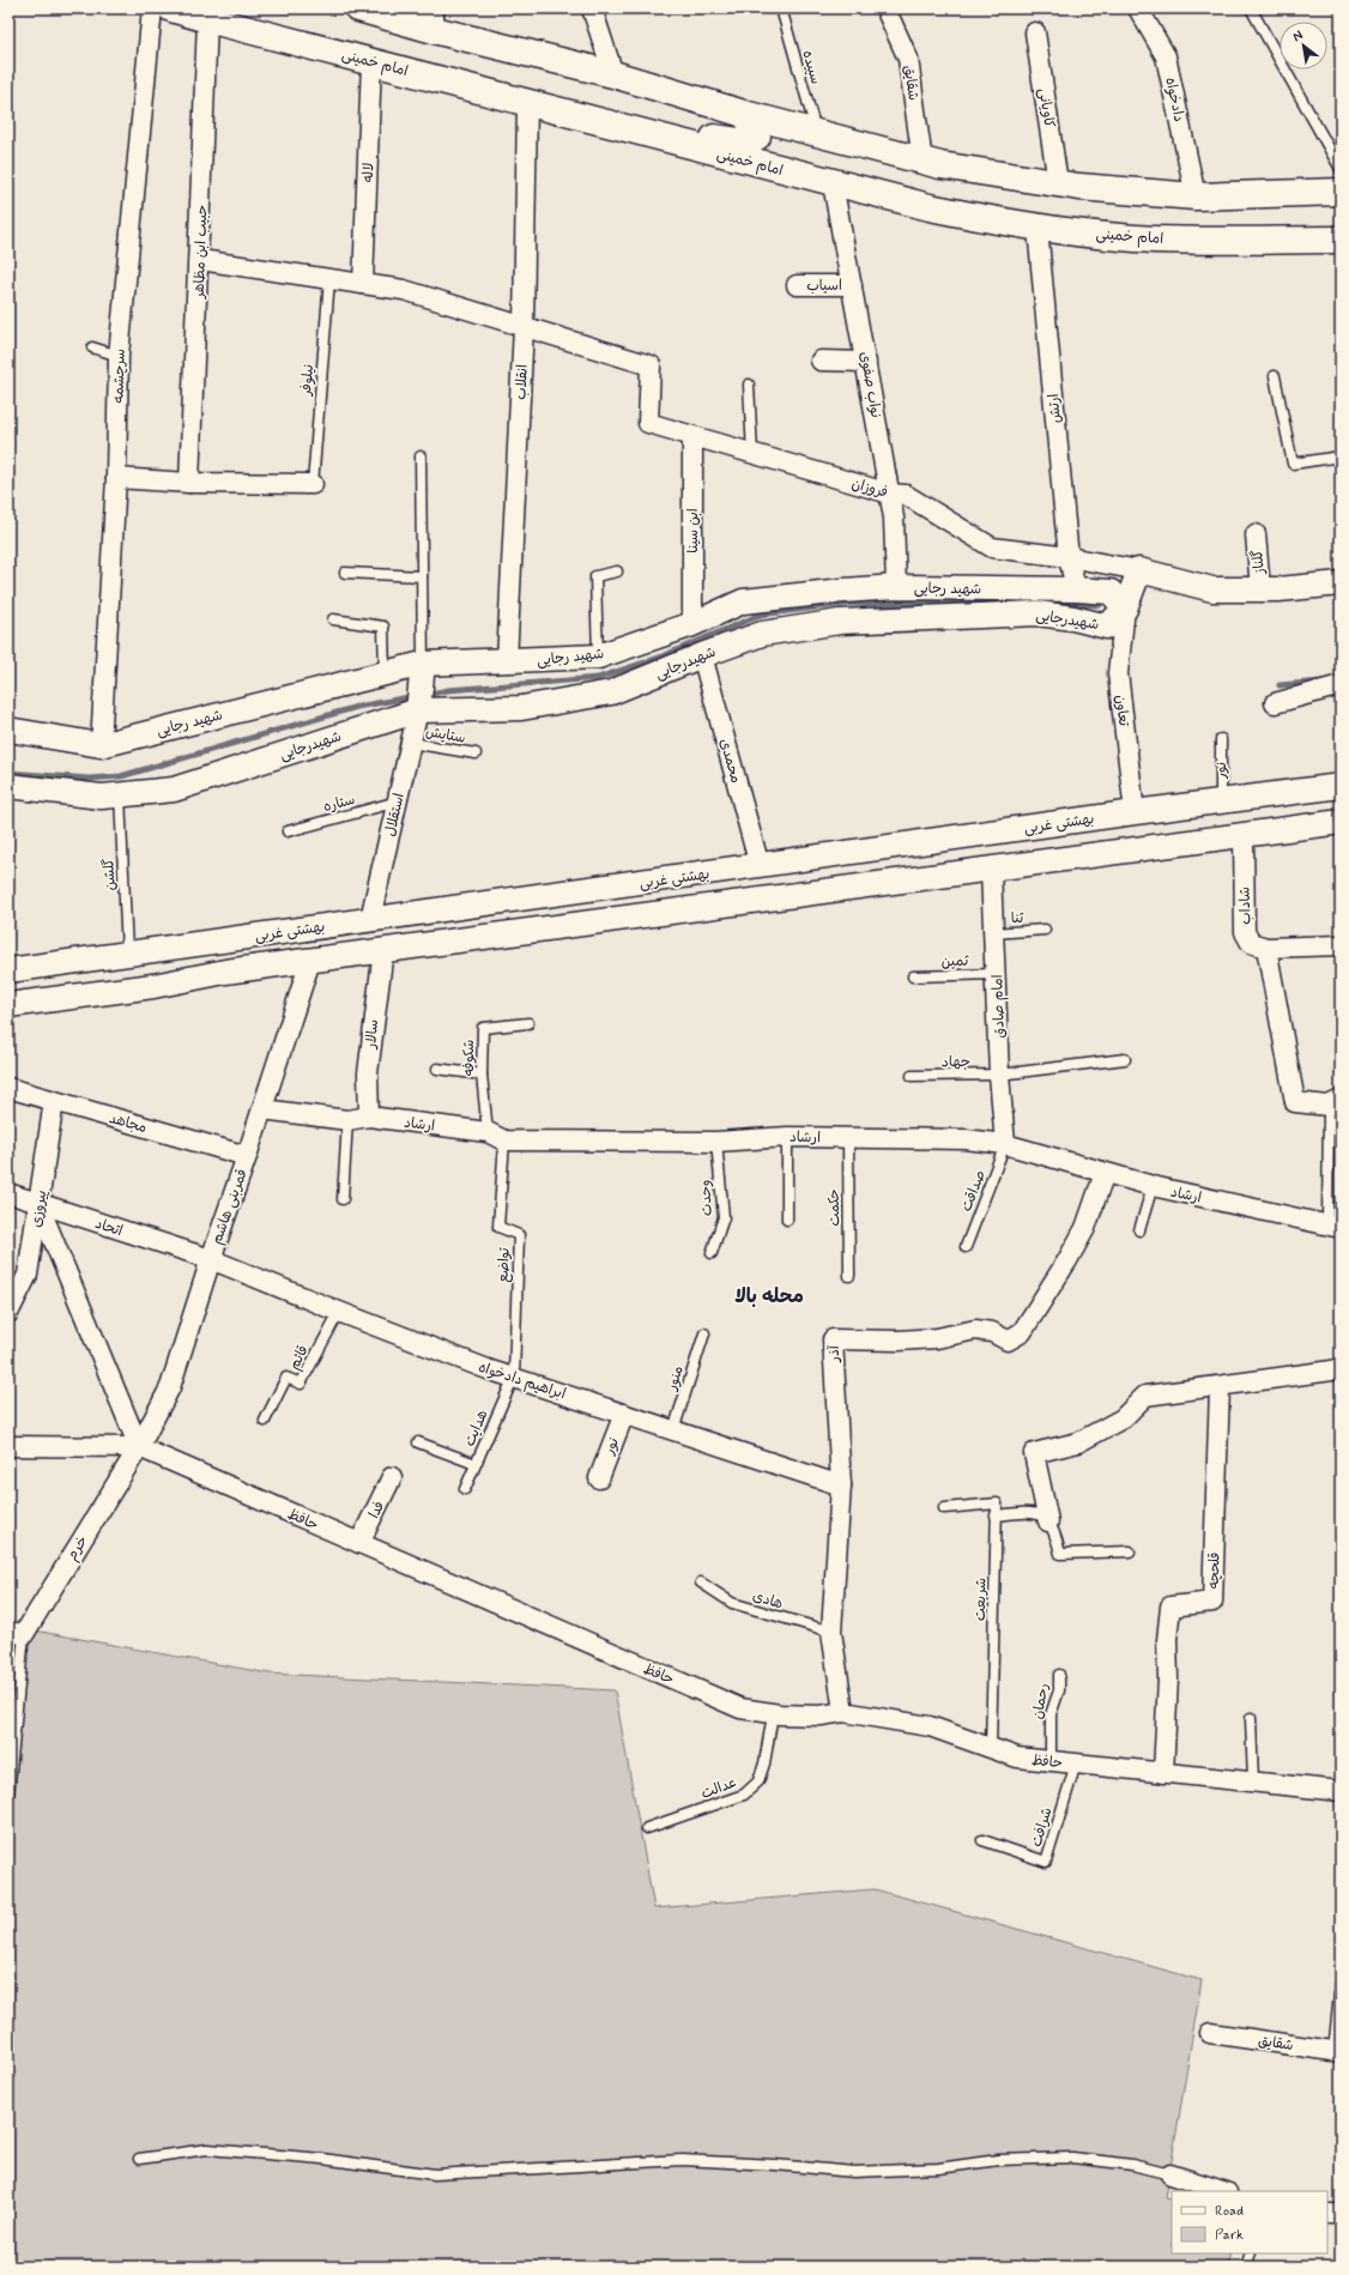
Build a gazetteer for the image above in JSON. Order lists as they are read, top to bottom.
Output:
{
  "streets": {
    "main road": ["امام خمینی"],
    "street": [
      "شقایق",
      "دادخواه",
      "کاویانی",
      "لاله",
      "حبیب ابن مظاهر",
      "اسیاب",
      "سرچشمه",
      "انقلاب",
      "نواب صفوی",
      "ارتش",
      "فروزان",
      "ابن سینا",
      "گلناز",
      "شهید رجایی",
      "شهیدرجایی",
      "تعاون",
      "محمدی",
      "نور",
      "استقلال",
      "بهشتی غربی",
      "شاداب",
      "امام صادق",
      "سالار",
      "مجاهد",
      "ارشاد",
      "قمربنی هاشم",
      "پیروزی",
      "اتحاد",
      "آذر",
      "ابراهیم دادخواه",
      "فدا",
      "حافظ",
      "خرم",
      "قلحچه"
    ],
    "lane": [
      "سپیده",
      "نیلوفر",
      "ستایش",
      "ستاره",
      "گلشن",
      "ثنا",
      "ثمین",
      "شکوفه",
      "جهاد",
      "صداقت",
      "وحدت",
      "حکمت",
      "تواضع",
      "قائم",
      "منور",
      "هدایت",
      "هادی",
      "شریعت",
      "رحمان",
      "عدالت",
      "شرافت"
    ]
  },
  "crossings": [
    ["امام خمینی", "لاله"],
    ["امام خمینی", "حبیب ابن مظاهر"],
    ["امام خمینی", "انقلاب"],
    ["امام خمینی", "نواب صفوی"],
    ["امام خمینی", "ارتش"],
    ["اسیاب", "نواب صفوی"],
    ["سرچشمه", "شهید رجایی"],
    ["انقلاب", "فروزان"],
    ["انقلاب", "شهید رجایی"],
    ["نواب صفوی", "فروزان"],
    ["نواب صفوی", "شهید رجایی"],
    ["ارتش", "فروزان"],
    ["ارتش", "شهید رجایی"],
    ["فروزان", "ابن سینا"],
    ["فروزان", "شهیدرجایی"],
    ["ابن سینا", "شهید رجایی"],
    ["شهید رجایی", "شهیدرجایی"],
    ["شهید رجایی", "تعاون"],
    ["شهیدرجایی", "تعاون"],
    ["شهیدرجایی", "محمدی"],
    ["شهیدرجایی", "استقلال"],
    ["شهیدرجایی", "گلشن"],
    ["تعاون", "بهشتی غربی"],
    ["ستایش", "استقلال"],
    ["محمدی", "بهشتی غربی"],
    ["نور", "بهشتی غربی"],
    ["نور", "ابراهیم دادخواه"],
    ["ستاره", "استقلال"],
    ["استقلال", "بهشتی غربی"],
    ["بهشتی غربی", "گلشن"],
    ["ثنا", "امام صادق"],
    ["ثمین", "امام صادق"],
    ["امام صادق", "جهاد"],
    ["امام صادق", "ارشاد"],
    ["امام صادق", "صداقت"],
    ["سالار", "ارشاد"],
    ["شکوفه", "ارشاد"],
    ["شکوفه", "تواضع"],
    ["مجاهد", "قمربنی هاشم"],
    ["مجاهد", "پیروزی"],
    ["ارشاد", "صداقت"],
    ["ارشاد", "وحدت"],
    ["ارشاد", "قمربنی هاشم"],
    ["ارشاد", "حکمت"],
    ["ارشاد", "تواضع"],
    ["ارشاد", "آذر"],
    ["قمربنی هاشم", "اتحاد"],
    ["قمربنی هاشم", "ابراهیم دادخواه"],
    ["قمربنی هاشم", "حافظ"],
    ["قمربنی هاشم", "خرم"],
    ["پیروزی", "اتحاد"],
    ["اتحاد", "ابراهیم دادخواه"],
    ["تواضع", "ابراهیم دادخواه"],
    ["تواضع", "هدایت"],
    ["آذر", "ابراهیم دادخواه"],
    ["آذر", "حافظ"],
    ["آذر", "هادی"],
    ["قائم", "ابراهیم دادخواه"],
    ["منور", "ابراهیم دادخواه"],
    ["ابراهیم دادخواه", "هدایت"],
    ["فدا", "حافظ"],
    ["حافظ", "خرم"],
    ["حافظ", "قلحچه"],
    ["حافظ", "شریعت"],
    ["حافظ", "رحمان"],
    ["حافظ", "عدالت"],
    ["حافظ", "شرافت"]
  ],
  "districts": ["محله بالا"],
  "legend": ["Road", "Park"],
  "north": "top left"
}
